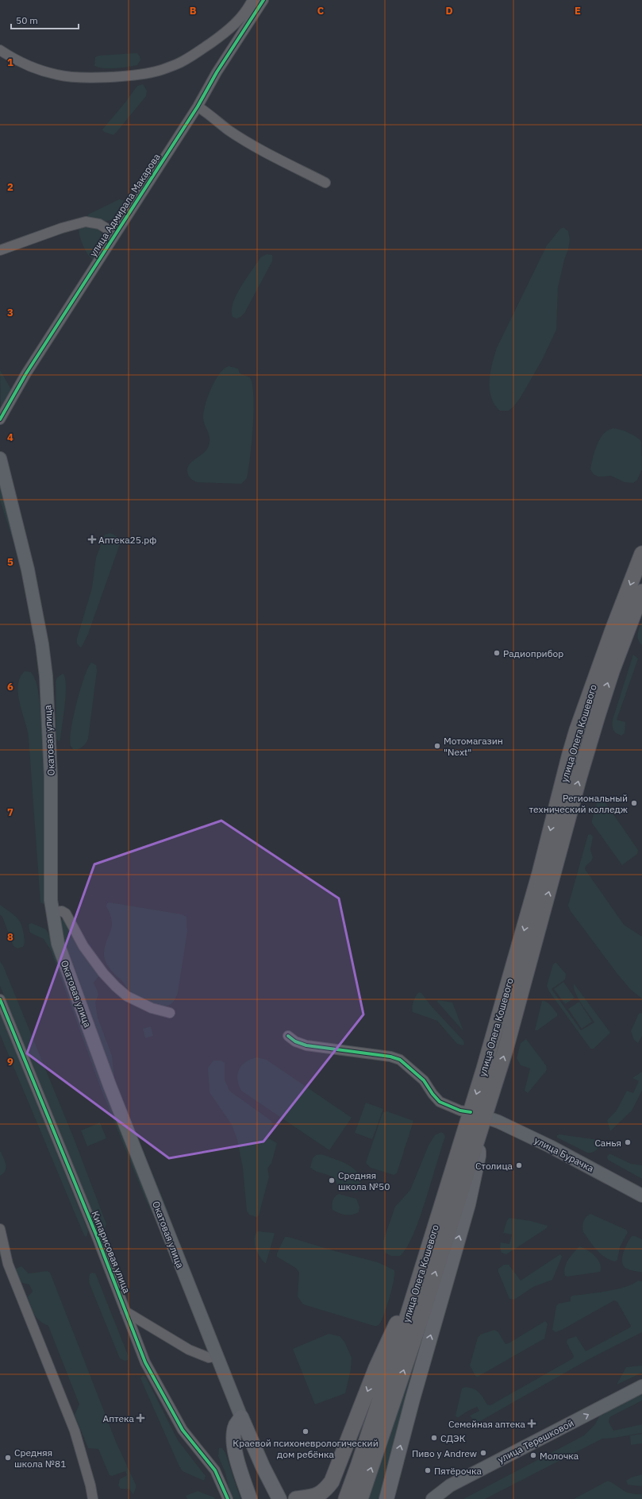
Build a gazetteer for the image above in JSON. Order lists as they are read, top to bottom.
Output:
{
  "streets": {
    "highway": ["улица Олега Кошевого"],
    "main road": ["Окатовая улица", "улица Бурачка", "улица Терешковой"],
    "street": ["улица Адмирала Макарова", "Кипарисовая улица"]
  },
  "crossings": [
    ["улица Олега Кошевого", "улица Бурачка"]
  ],
  "one_way": ["улица Терешковой"],
  "places": {
    "health": ["Аптека25.рф", "Аптека", "Семейная аптека"],
    "other": [
      "Радиоприбор",
      "Мотомагазин \"Next\"",
      "Региональный технический колледж",
      "Санья",
      "Столица",
      "Средняя школа №50",
      "Краевой психоневрологический дом ребёнка",
      "СДЭК",
      "Пиво у Andrew",
      "Молочка",
      "Средняя школа №81",
      "Пятёрочка"
    ]
  },
  "scale_bar": "50 m",
  "grid": {
    "columns": [
      "B",
      "C",
      "D",
      "E"
    ],
    "rows": [
      "1",
      "2",
      "3",
      "4",
      "5",
      "6",
      "7",
      "8",
      "9"
    ]
  }
}
